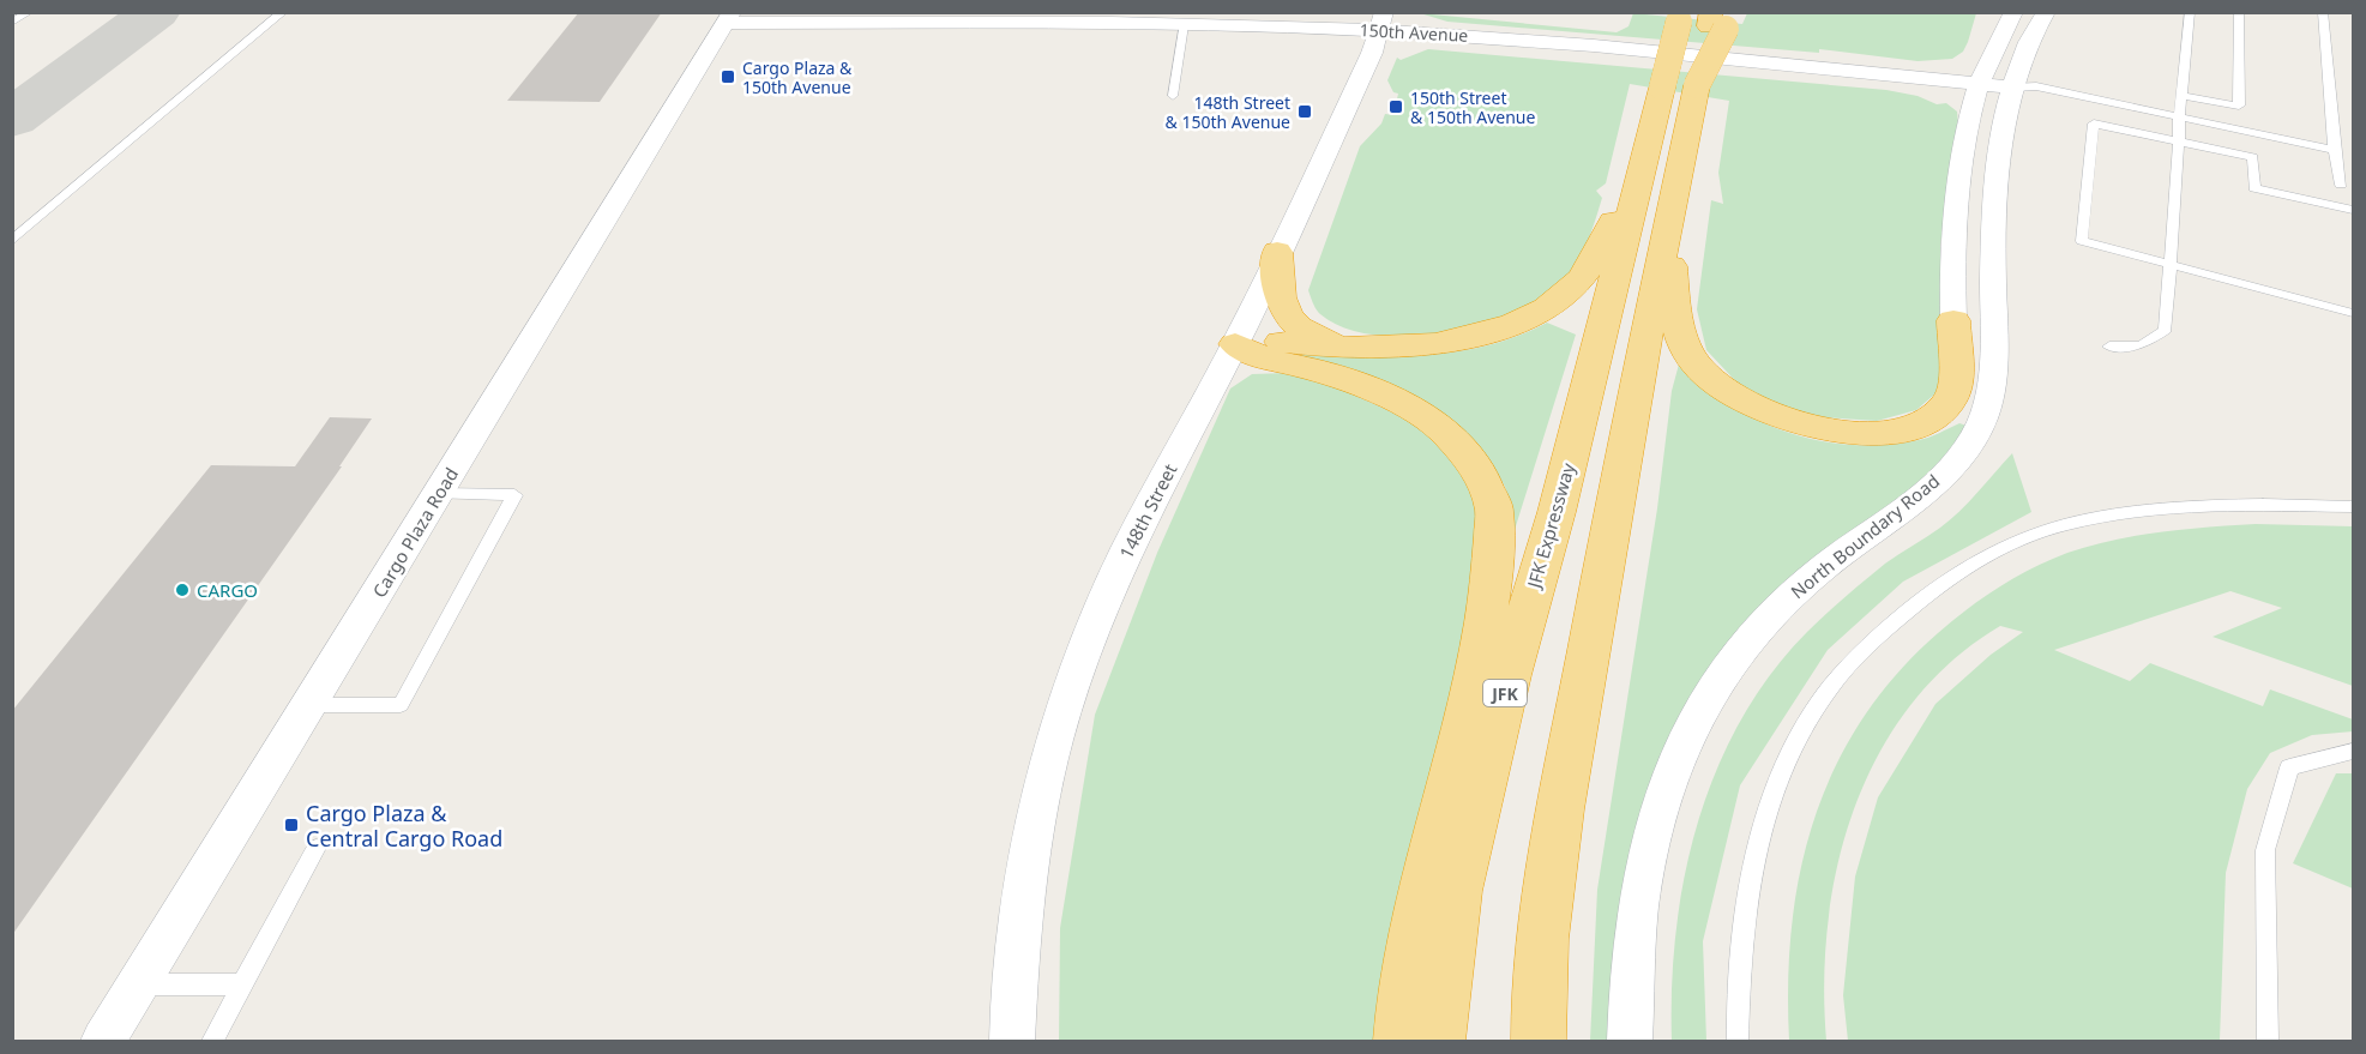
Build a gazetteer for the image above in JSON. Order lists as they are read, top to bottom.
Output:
{
  "streets": {
    "highway": ["JFK Expressway", "JFK"],
    "street": [
      "150th Avenue",
      "148th Street",
      "Cargo Plaza Road",
      "North Boundary Road"
    ]
  },
  "crossings": [
    ["150th Avenue", "148th Street"],
    ["150th Avenue", "Cargo Plaza Road"],
    ["150th Avenue", "North Boundary Road"]
  ],
  "places": {
    "transit": [
      "Cargo Plaza & 150th Avenue",
      "150th Street & 150th Avenue",
      "148th Street & 150th Avenue",
      "Cargo Plaza & Central Cargo Road"
    ],
    "other": ["CARGO"]
  }
}
